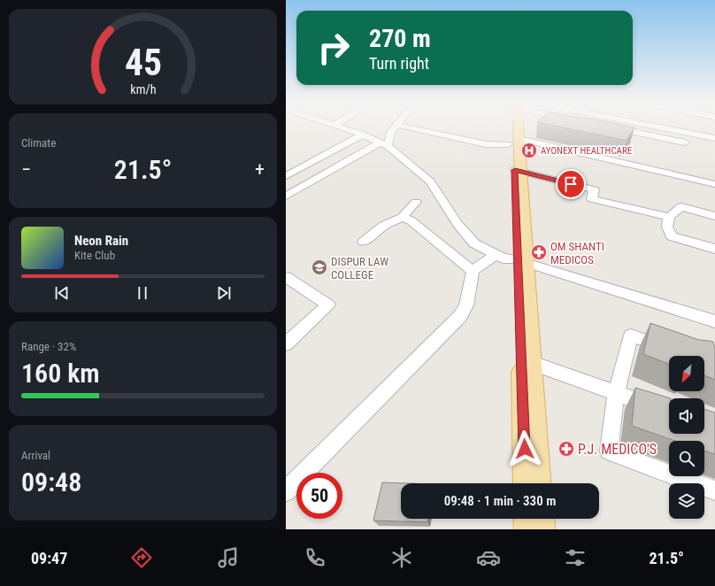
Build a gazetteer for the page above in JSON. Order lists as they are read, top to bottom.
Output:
{
  "places": {
    "hospital": ["AYONEXT HEALTHCARE"],
    "pharmacy": ["OM SHANTI MEDICOS", "P.J. MEDICO'S"],
    "school or university": ["DISPUR LAW COLLEGE"]
  },
  "north": "bottom left",
  "page": {
    "turn": ["270 m", "Turn right"],
    "tile": [
      "Climate",
      ["Range · 32%", "160 km"],
      ["Arrival", "09:48"]
    ],
    "heat": ["−", "21.5°", "+"],
    "song": ["Neon Rain", "Kite Club"],
    "limit": "50",
    "trip": "09:48 · 1 min · 330 m",
    "tabs": ["09:47", "21.5°"],
    "gauge": ["45", "km/h"]
  }
}
